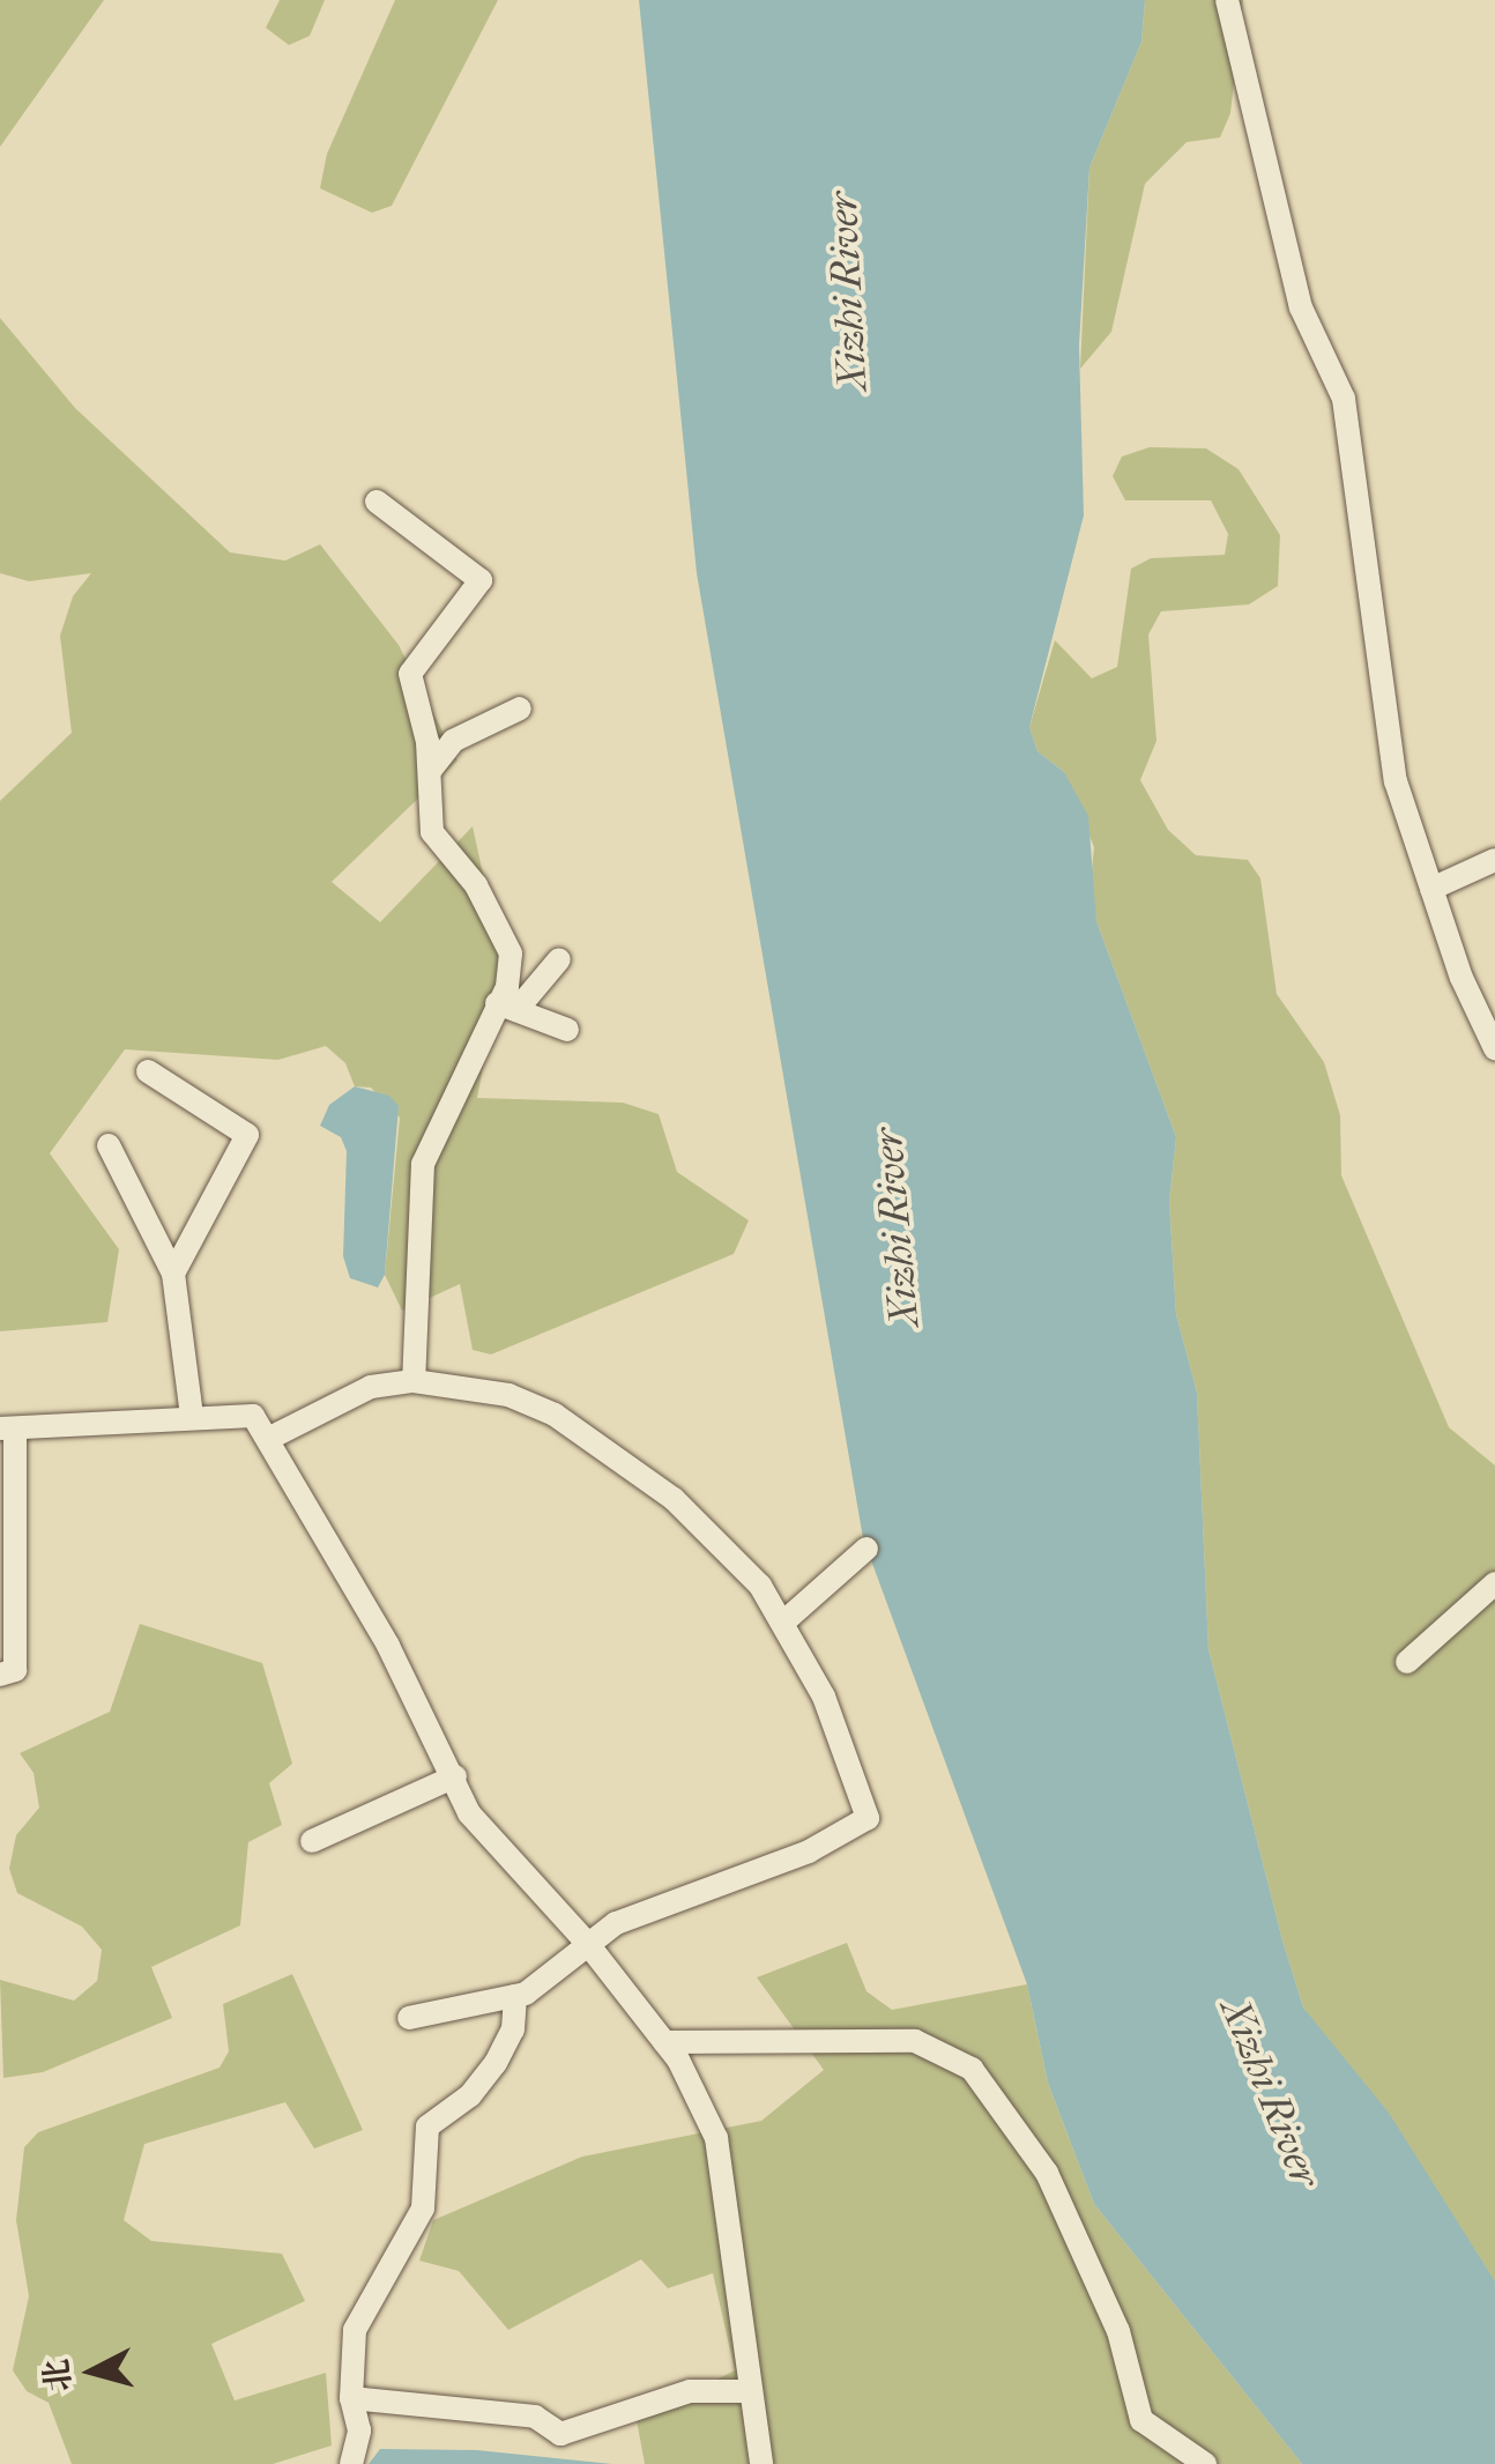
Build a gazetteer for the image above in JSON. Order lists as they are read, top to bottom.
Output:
{
  "water": ["Xizhi River"],
  "north": "left"
}
